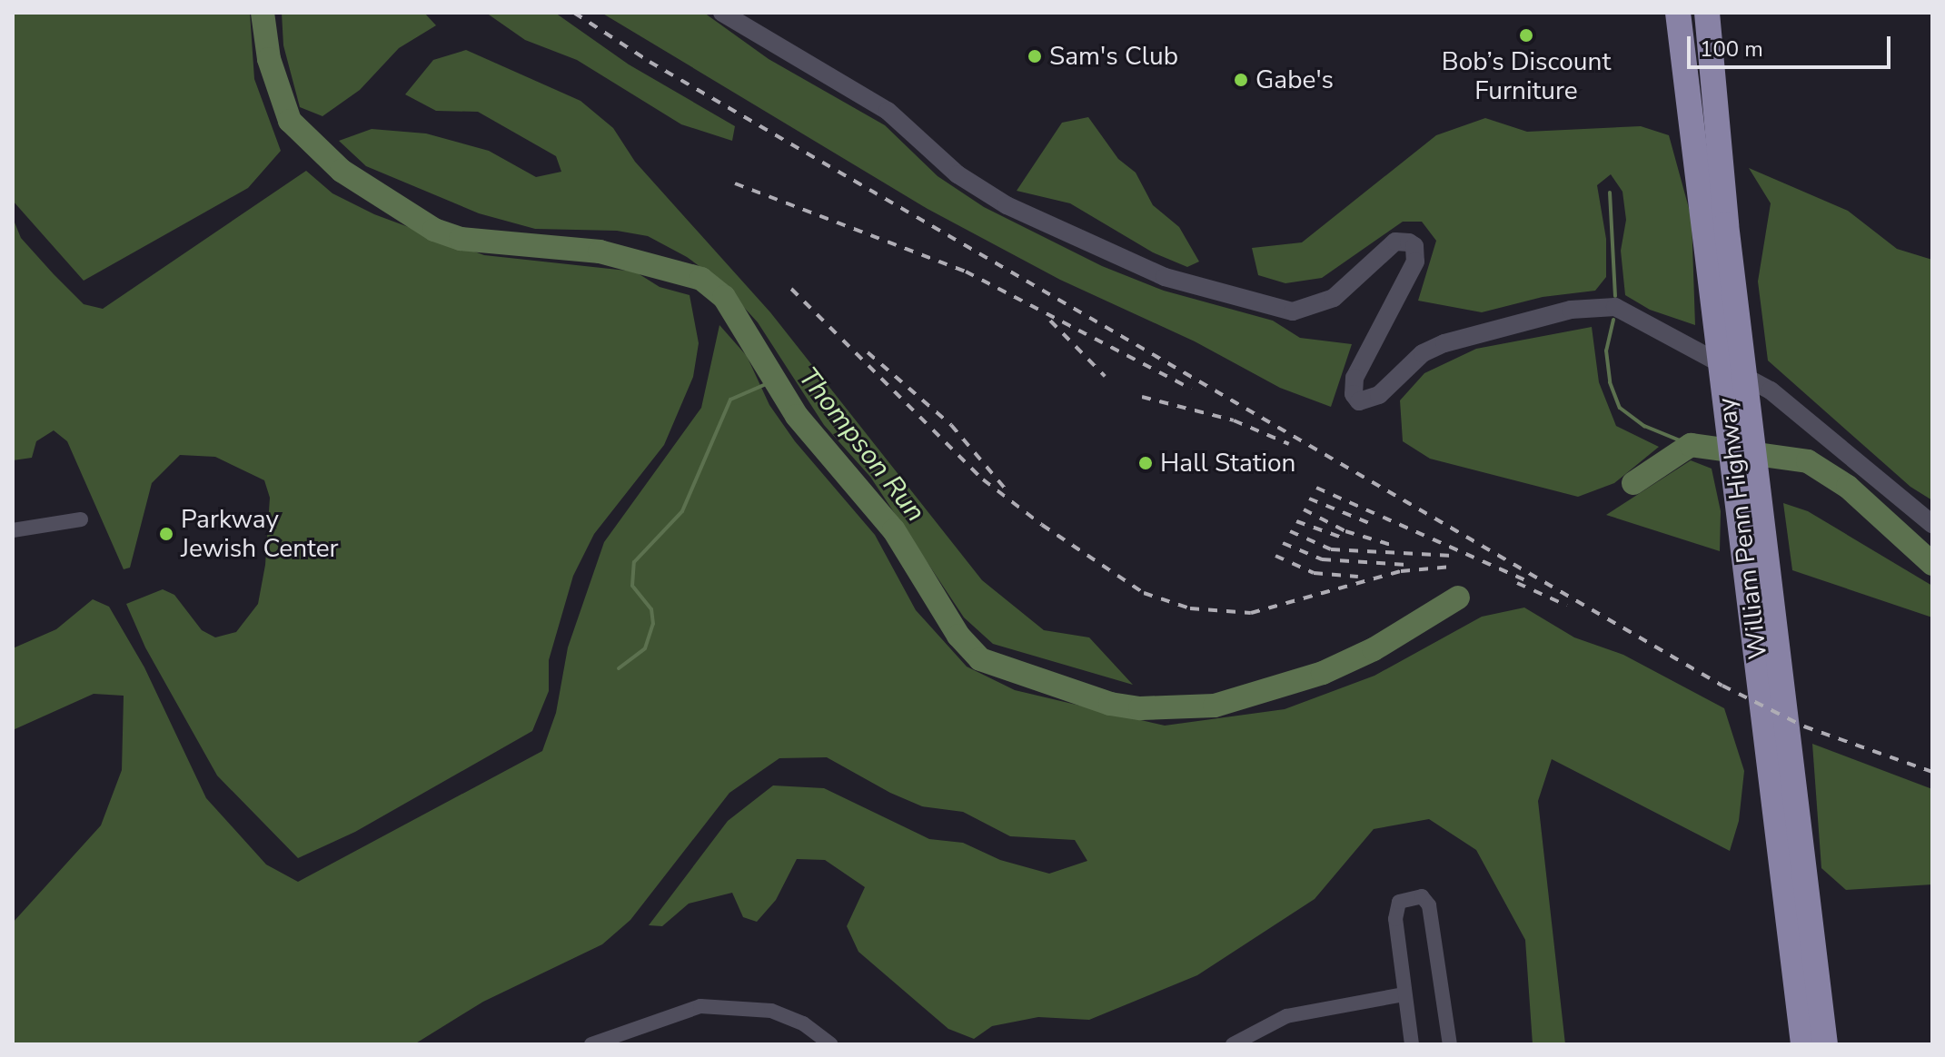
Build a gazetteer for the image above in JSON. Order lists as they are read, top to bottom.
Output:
{
  "streets": {
    "highway": ["William Penn Highway"]
  },
  "water": ["Thompson Run"],
  "places": [
    "Bob’s Discount Furniture",
    "Sam's Club",
    "Gabe's",
    "Hall Station",
    "Parkway Jewish Center"
  ],
  "scale_bar": "100 m"
}
